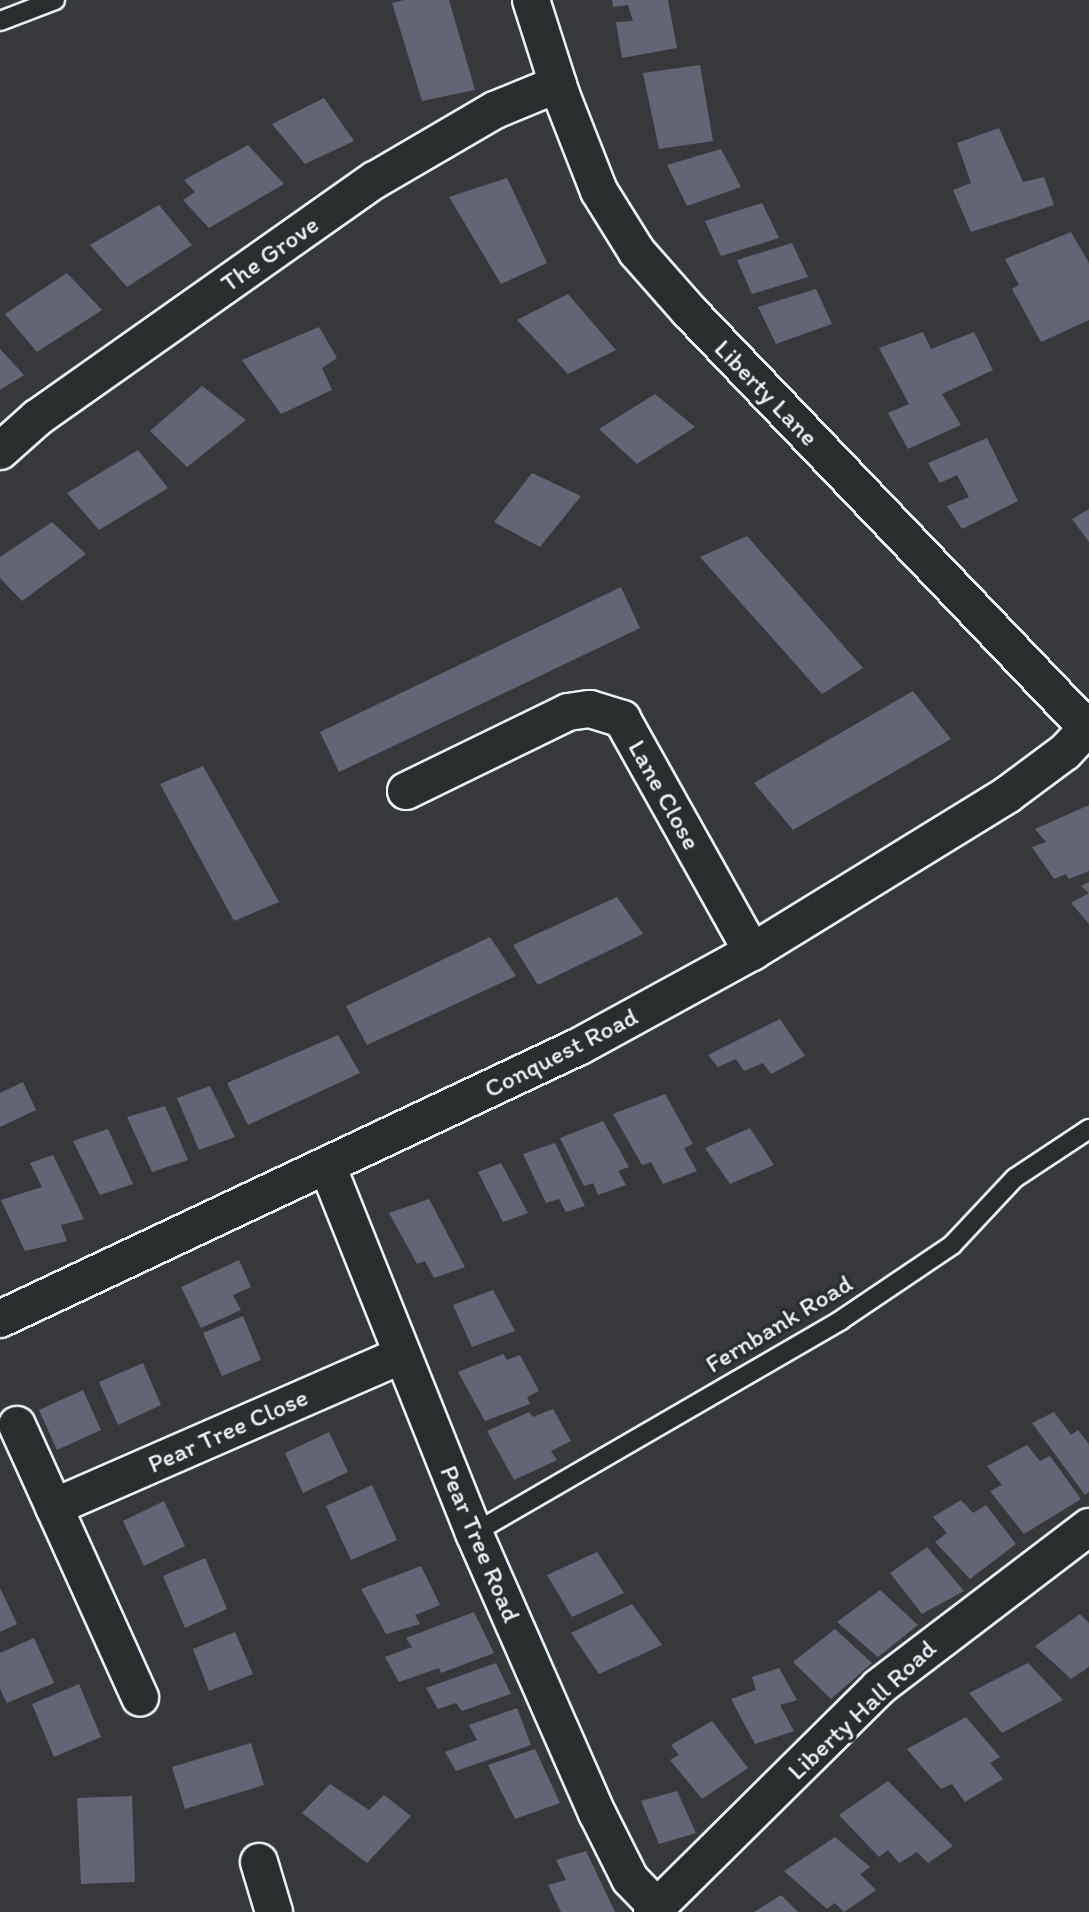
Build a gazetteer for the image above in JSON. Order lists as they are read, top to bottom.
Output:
{
  "streets": {
    "street": [
      "The Grove",
      "Liberty Lane",
      "Lane Close",
      "Conquest Road",
      "Pear Tree Close",
      "Pear Tree Road",
      "Liberty Hall Road"
    ],
    "lane": ["Fernbank Road"]
  },
  "crossings": [
    ["The Grove", "Liberty Lane"],
    ["Liberty Lane", "Conquest Road"],
    ["Lane Close", "Conquest Road"],
    ["Conquest Road", "Pear Tree Road"],
    ["Fernbank Road", "Pear Tree Road"],
    ["Pear Tree Close", "Pear Tree Road"],
    ["Pear Tree Road", "Liberty Hall Road"]
  ]
}
